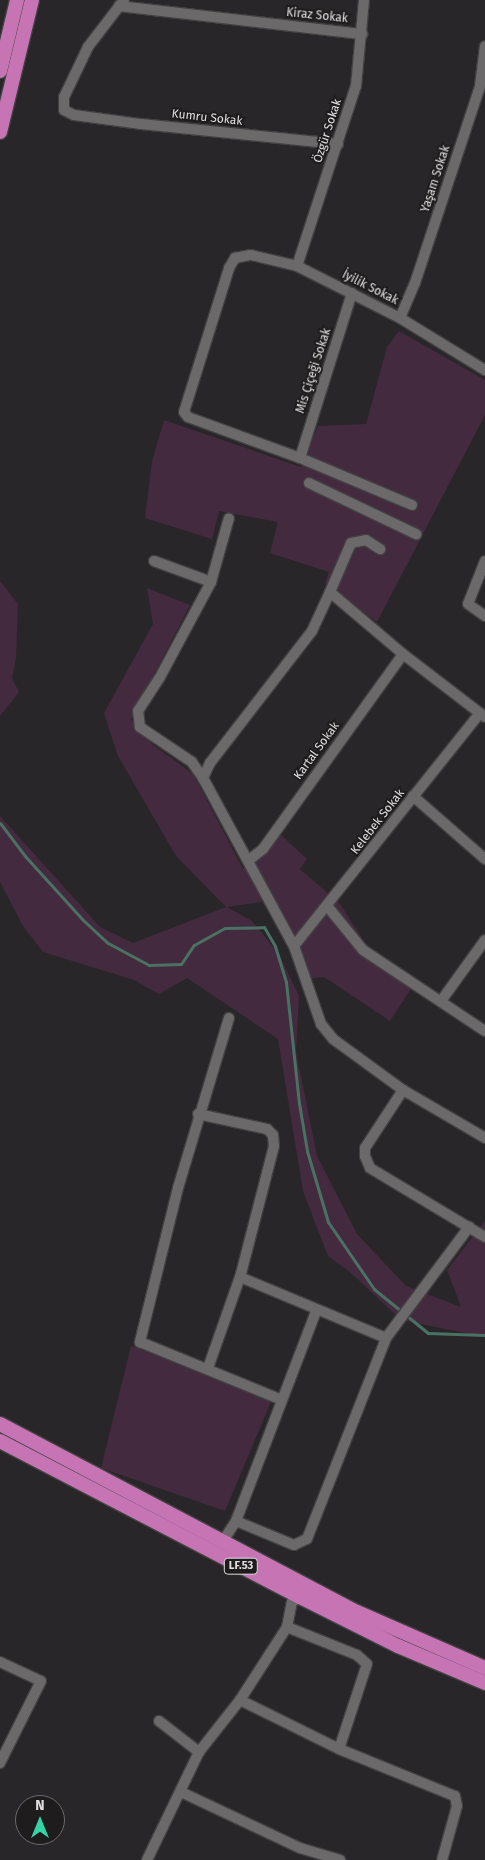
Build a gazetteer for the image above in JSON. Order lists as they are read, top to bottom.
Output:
{
  "streets": {
    "highway": ["LF.53"],
    "street": [
      "Kiraz Sokak",
      "Kumru Sokak",
      "Özgür Sokak",
      "Yaşam Sokak",
      "İyilik Sokak",
      "Mis Çiçeği Sokak",
      "Kartal Sokak",
      "Kelebek Sokak"
    ]
  },
  "crossings": [
    ["Kiraz Sokak", "Kumru Sokak"],
    ["Kiraz Sokak", "Özgür Sokak"],
    ["Kumru Sokak", "Özgür Sokak"],
    ["Özgür Sokak", "İyilik Sokak"],
    ["Yaşam Sokak", "İyilik Sokak"],
    ["İyilik Sokak", "Mis Çiçeği Sokak"]
  ],
  "north": "top"
}
